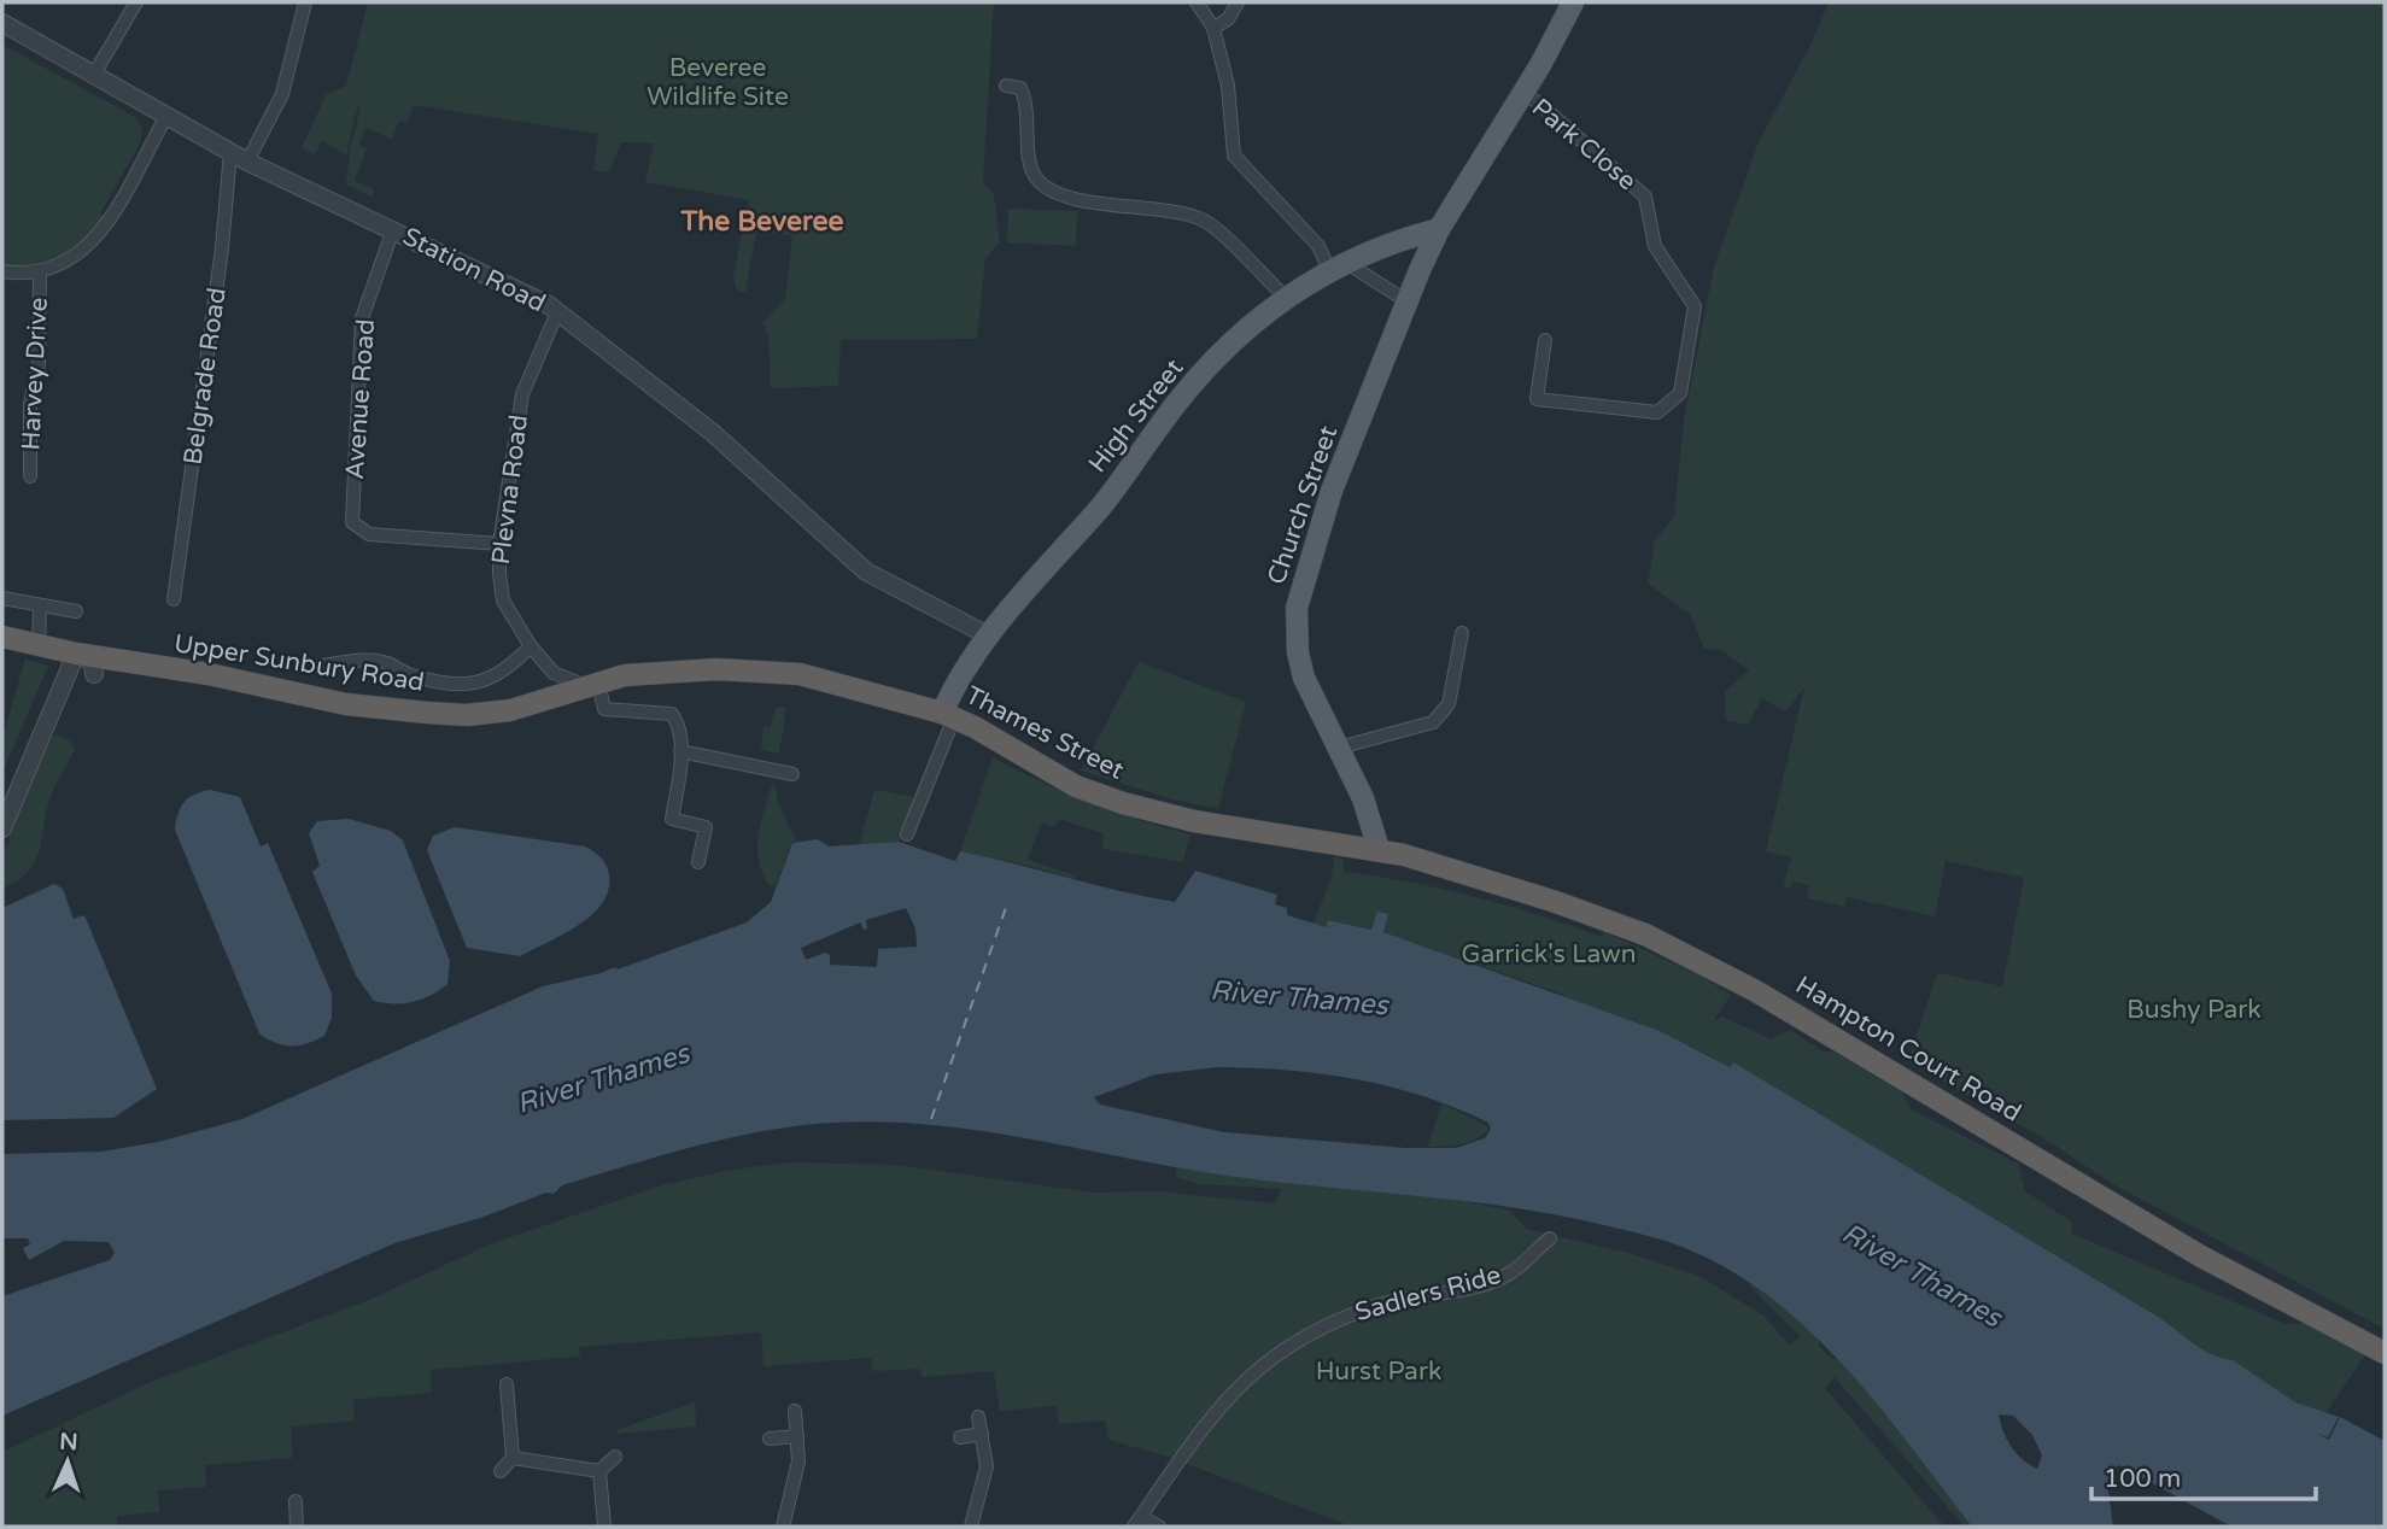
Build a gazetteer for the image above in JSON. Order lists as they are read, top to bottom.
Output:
{
  "streets": {
    "highway": ["Upper Sunbury Road", "Thames Street", "Hampton Court Road"],
    "main road": ["High Street", "Church Street"],
    "street": [
      "Park Close",
      "Station Road",
      "Harvey Drive",
      "Belgrade Road",
      "Avenue Road",
      "Plevna Road",
      "Sadlers Ride"
    ]
  },
  "crossings": [
    ["Park Close", "Church Street"],
    ["Station Road", "Belgrade Road"],
    ["Station Road", "Avenue Road"],
    ["Station Road", "High Street"],
    ["Station Road", "Plevna Road"],
    ["Avenue Road", "Plevna Road"],
    ["High Street", "Church Street"],
    ["High Street", "Thames Street"],
    ["Plevna Road", "Upper Sunbury Road"],
    ["Plevna Road", "Thames Street"],
    ["Church Street", "Thames Street"],
    ["Church Street", "Hampton Court Road"],
    ["Upper Sunbury Road", "Thames Street"],
    ["Thames Street", "Hampton Court Road"]
  ],
  "districts": ["The Beveree"],
  "water": ["River Thames"],
  "parks": [
    "Beveree Wildlife Site",
    "Garrick's Lawn",
    "Bushy Park",
    "Hurst Park"
  ],
  "scale_bar": "100 m",
  "north": "top"
}
